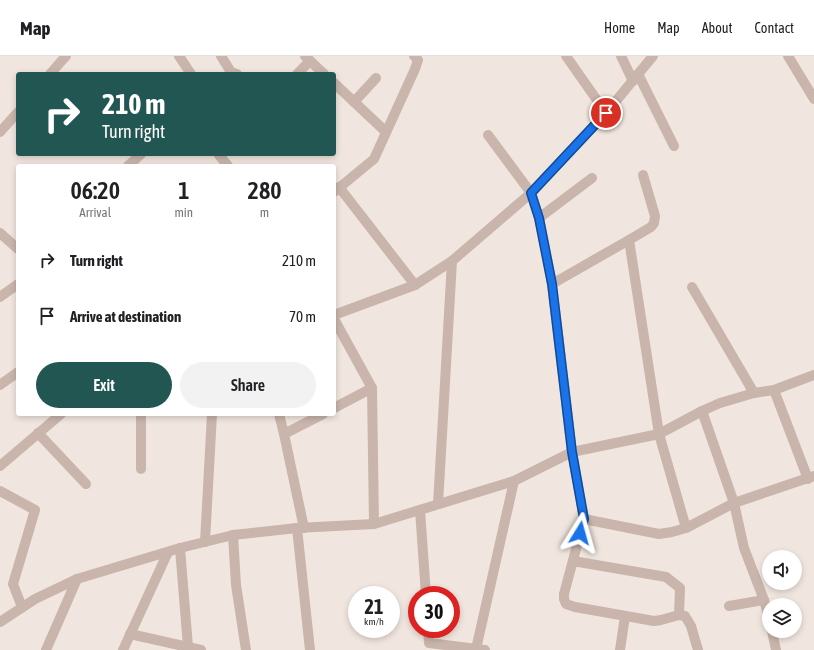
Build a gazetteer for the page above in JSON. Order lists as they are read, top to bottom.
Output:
{
  "page": {
    "header": "Map",
    "nav": [
      "Home",
      "Map",
      "About",
      "Contact"
    ],
    "turn": ["210 m", "Turn right"],
    "eta": [
      "06:20",
      "Arrival",
      "1",
      "min",
      "280",
      "m"
    ],
    "list": [
      {
        "name": "Turn right",
        "value": "210 m"
      },
      {
        "name": "Arrive at destination",
        "value": "70 m"
      }
    ],
    "buttons": ["Exit", "Share"],
    "speed": "21 km/h",
    "limit": "30"
  }
}
